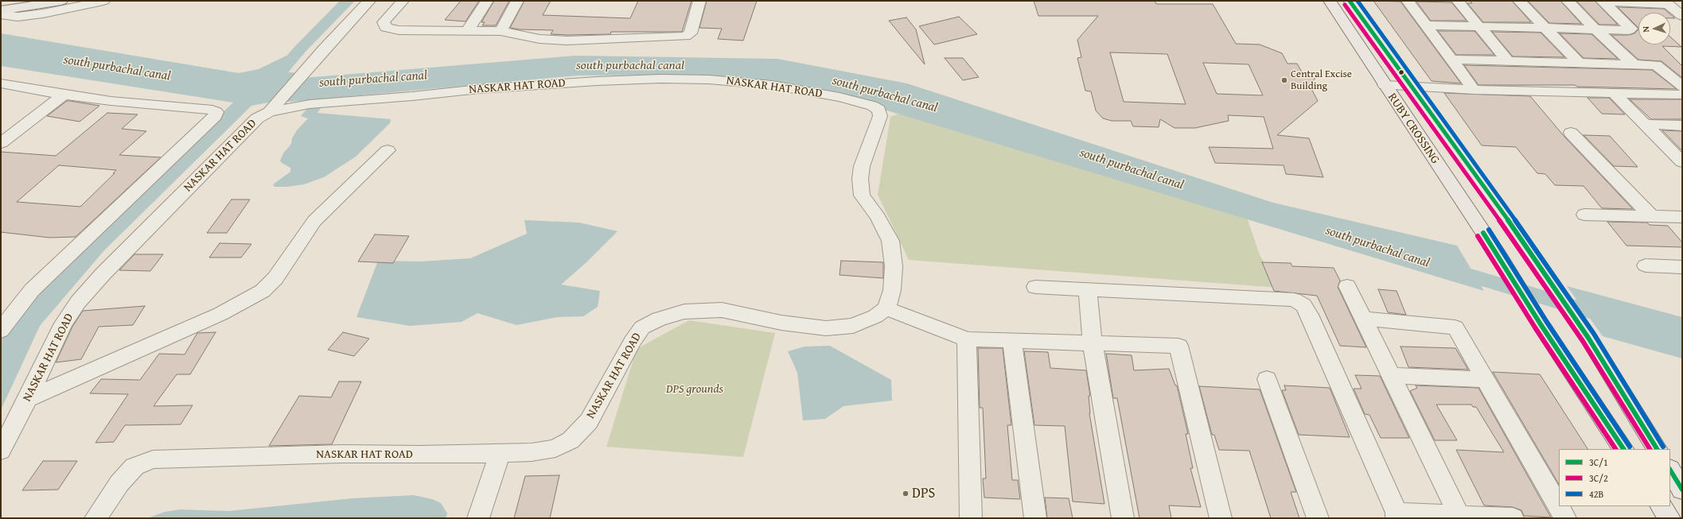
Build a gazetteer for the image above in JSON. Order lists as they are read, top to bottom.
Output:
{
  "streets": {
    "main road": ["RUBY CROSSING"],
    "street": ["NASKAR HAT ROAD"]
  },
  "water": ["south purbachal canal"],
  "parks": ["DPS grounds"],
  "places": ["Central Excise Building", "DPS"],
  "lines": ["transit line 3C/1", "transit line 42B", "transit line 3C/2"],
  "legend": ["3C/1", "3C/2", "42B"],
  "north": "left"
}
